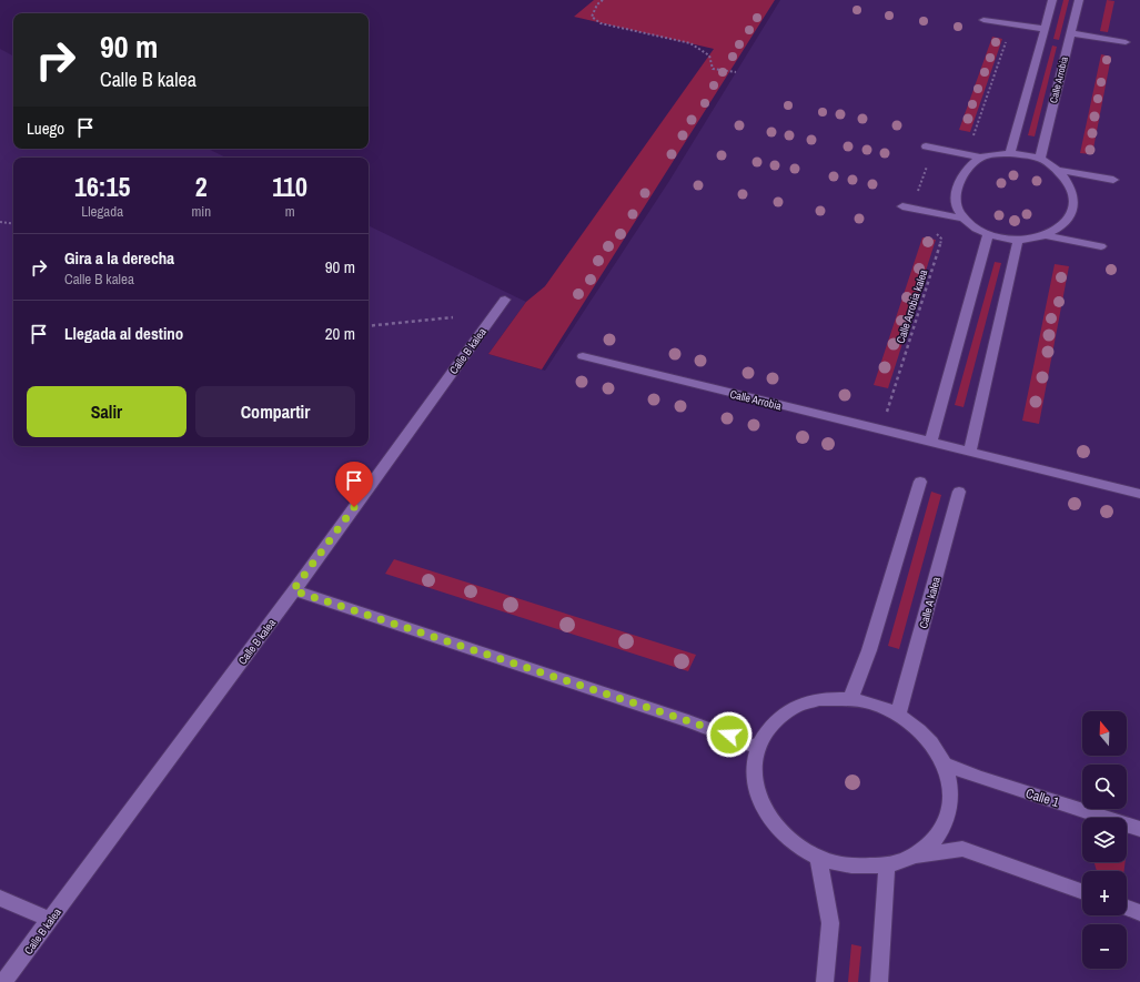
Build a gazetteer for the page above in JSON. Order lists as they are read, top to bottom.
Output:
{
  "streets": {
    "street": [
      "Calle Arrobia",
      "Calle B kalea",
      "Calle A kalea",
      "Calle 1"
    ],
    "path": ["Calle Arrobia kalea"]
  },
  "north": "top",
  "page": {
    "turn": ["90 m", "Calle B kalea"],
    "then": "Luego",
    "eta": [
      "16:15",
      "Llegada",
      "2",
      "min",
      "110",
      "m"
    ],
    "list": [
      {
        "name": "Gira a la derecha",
        "note": "Calle B kalea",
        "value": "90 m"
      },
      {
        "name": "Llegada al destino",
        "value": "20 m"
      }
    ],
    "buttons": ["Salir", "Compartir"],
    "map_buttons": ["+", "−"]
  }
}
